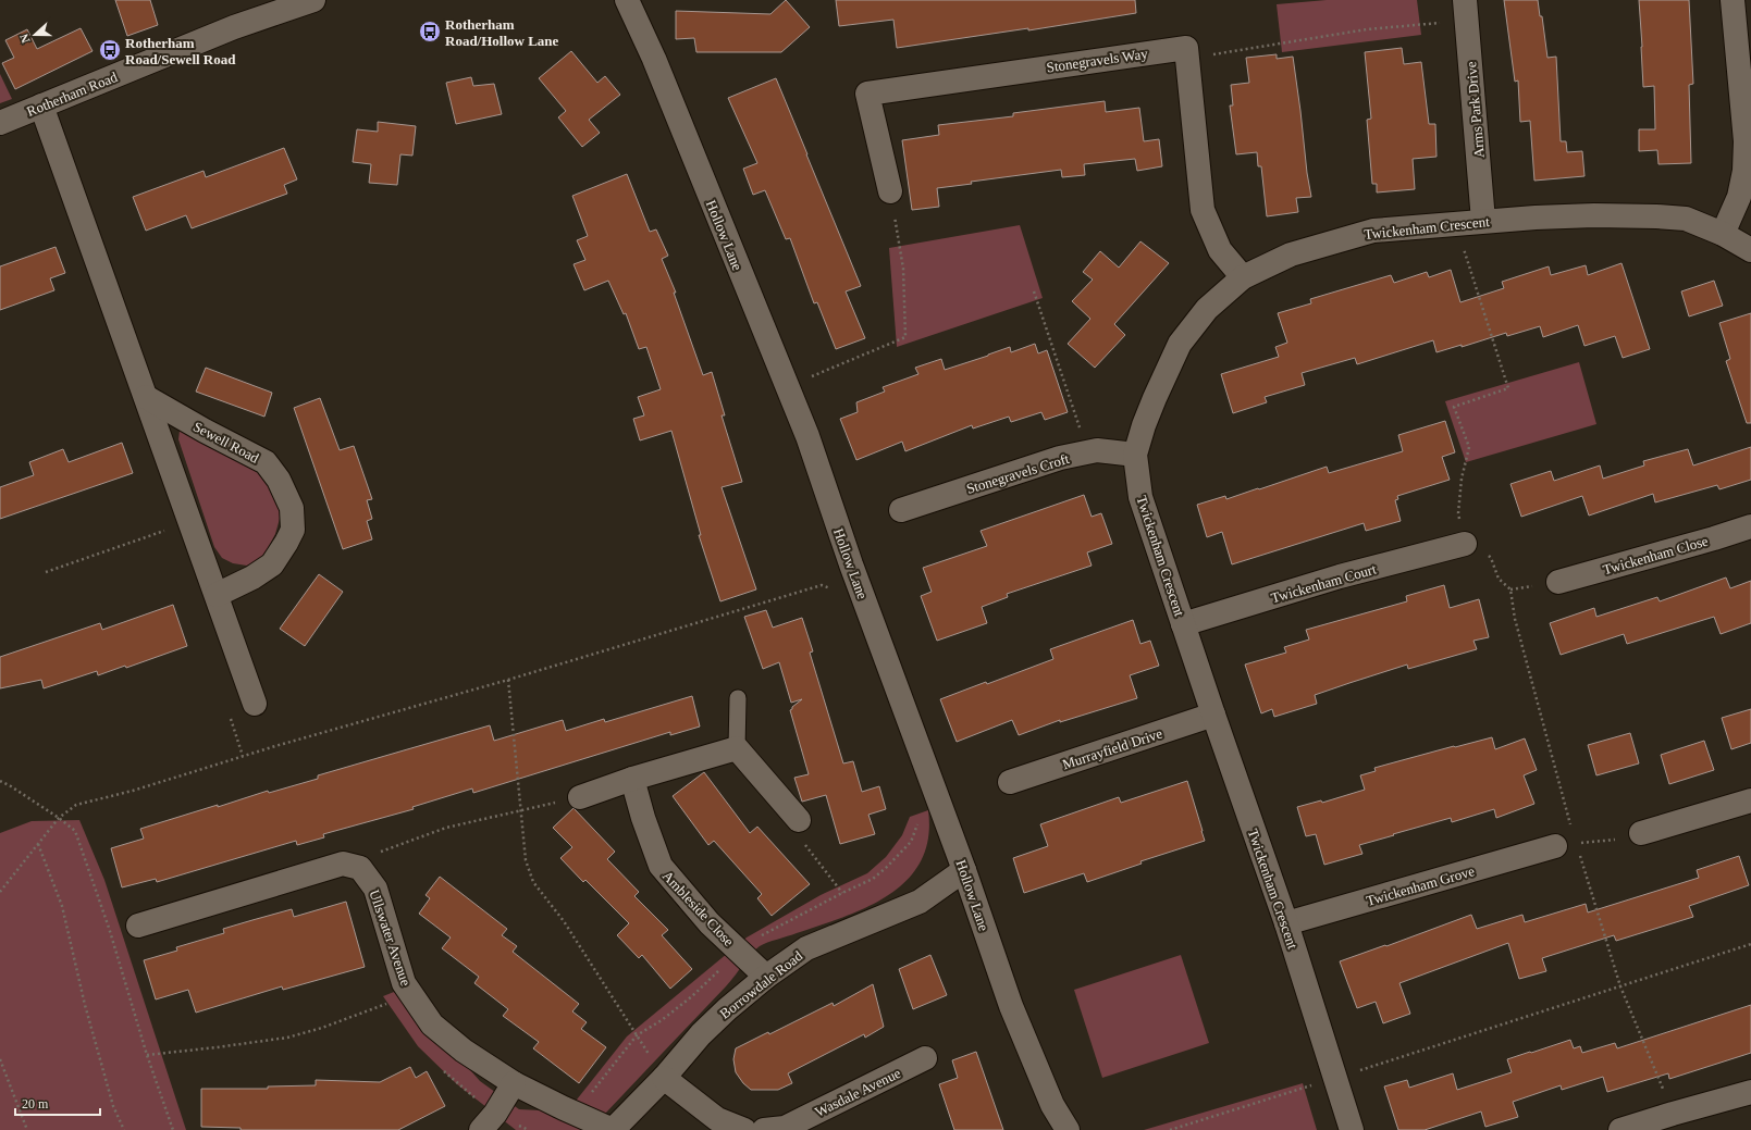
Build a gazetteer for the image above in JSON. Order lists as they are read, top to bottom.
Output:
{
  "streets": {
    "street": [
      "Stonegravels Way",
      "Rotherham Road",
      "Arms Park Drive",
      "Twickenham Crescent",
      "Hollow Lane",
      "Sewell Road",
      "Stonegravels Croft",
      "Twickenham Close",
      "Twickenham Court",
      "Murrayfield Drive",
      "Twickenham Grove",
      "Ambleside Close",
      "Ullswater Avenue",
      "Borrowdale Road",
      "Wasdale Avenue"
    ]
  },
  "crossings": [
    ["Arms Park Drive", "Twickenham Crescent"],
    ["Twickenham Crescent", "Stonegravels Croft"],
    ["Twickenham Crescent", "Twickenham Court"],
    ["Twickenham Crescent", "Murrayfield Drive"],
    ["Twickenham Crescent", "Twickenham Grove"],
    ["Hollow Lane", "Borrowdale Road"],
    ["Ambleside Close", "Borrowdale Road"],
    ["Ullswater Avenue", "Borrowdale Road"]
  ],
  "places": {
    "bus stop": ["Rotherham Road/Hollow Lane", "Rotherham Road/Sewell Road"]
  },
  "scale_bar": "20 m",
  "north": "left"
}
